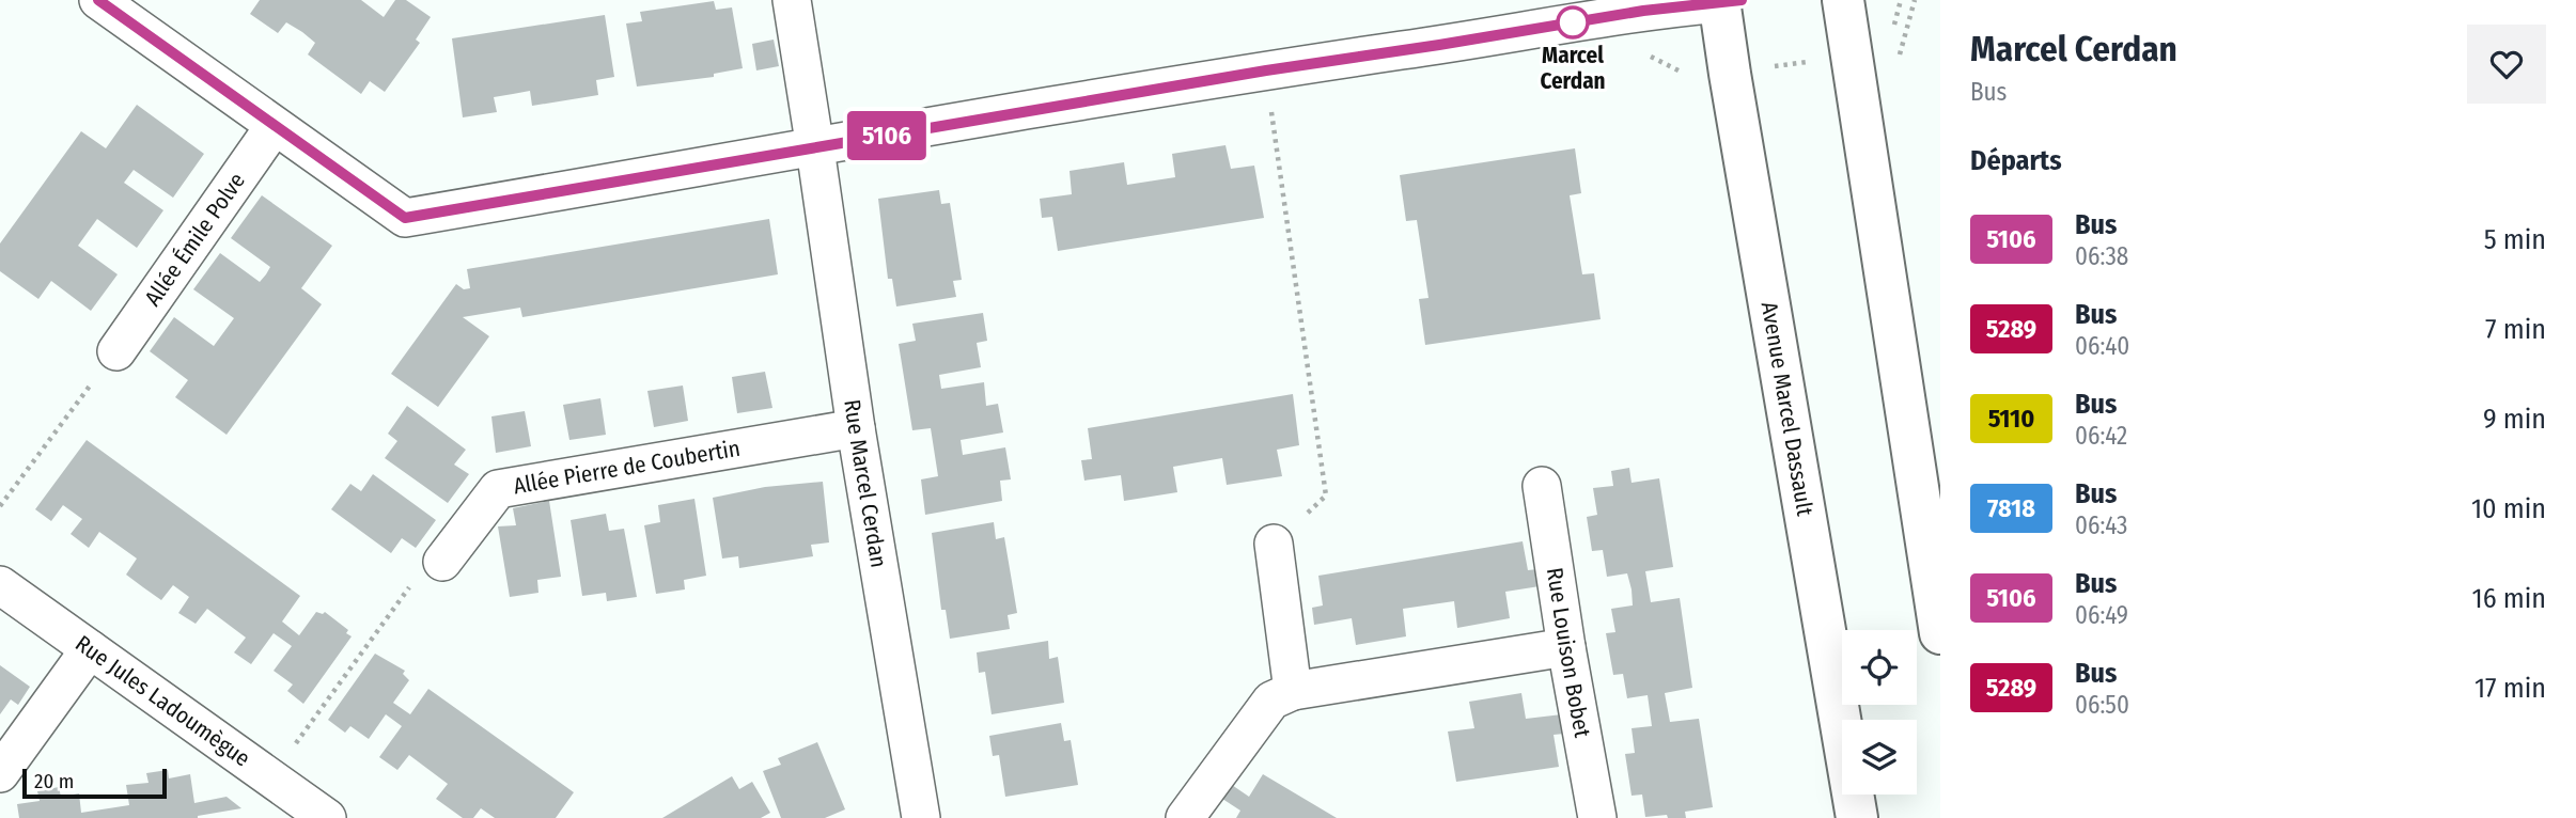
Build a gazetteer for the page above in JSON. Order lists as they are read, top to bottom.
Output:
{
  "streets": {
    "main road": ["Avenue Marcel Dassault"],
    "street": [
      "Allée Émile Polve",
      "Allée Pierre de Coubertin",
      "Rue Marcel Cerdan",
      "Rue Louison Bobet",
      "Rue Jules Ladoumègue"
    ]
  },
  "crossings": [
    ["Allée Pierre de Coubertin", "Rue Marcel Cerdan"]
  ],
  "places": ["Marcel Cerdan"],
  "lines": ["bus line 5106"],
  "scale_bar": "20 m",
  "page": {
    "on_map": "5106",
    "heading": [
      ["Marcel Cerdan", "Bus"],
      "Départs"
    ],
    "list": [
      {
        "mark": "5106",
        "name": "Bus",
        "note": "06:38",
        "value": "5 min"
      },
      {
        "mark": "5289",
        "name": "Bus",
        "note": "06:40",
        "value": "7 min"
      },
      {
        "mark": "5110",
        "name": "Bus",
        "note": "06:42",
        "value": "9 min"
      },
      {
        "mark": "7818",
        "name": "Bus",
        "note": "06:43",
        "value": "10 min"
      },
      {
        "mark": "5106",
        "name": "Bus",
        "note": "06:49",
        "value": "16 min"
      },
      {
        "mark": "5289",
        "name": "Bus",
        "note": "06:50",
        "value": "17 min"
      }
    ],
    "scale": "20 m"
  }
}
